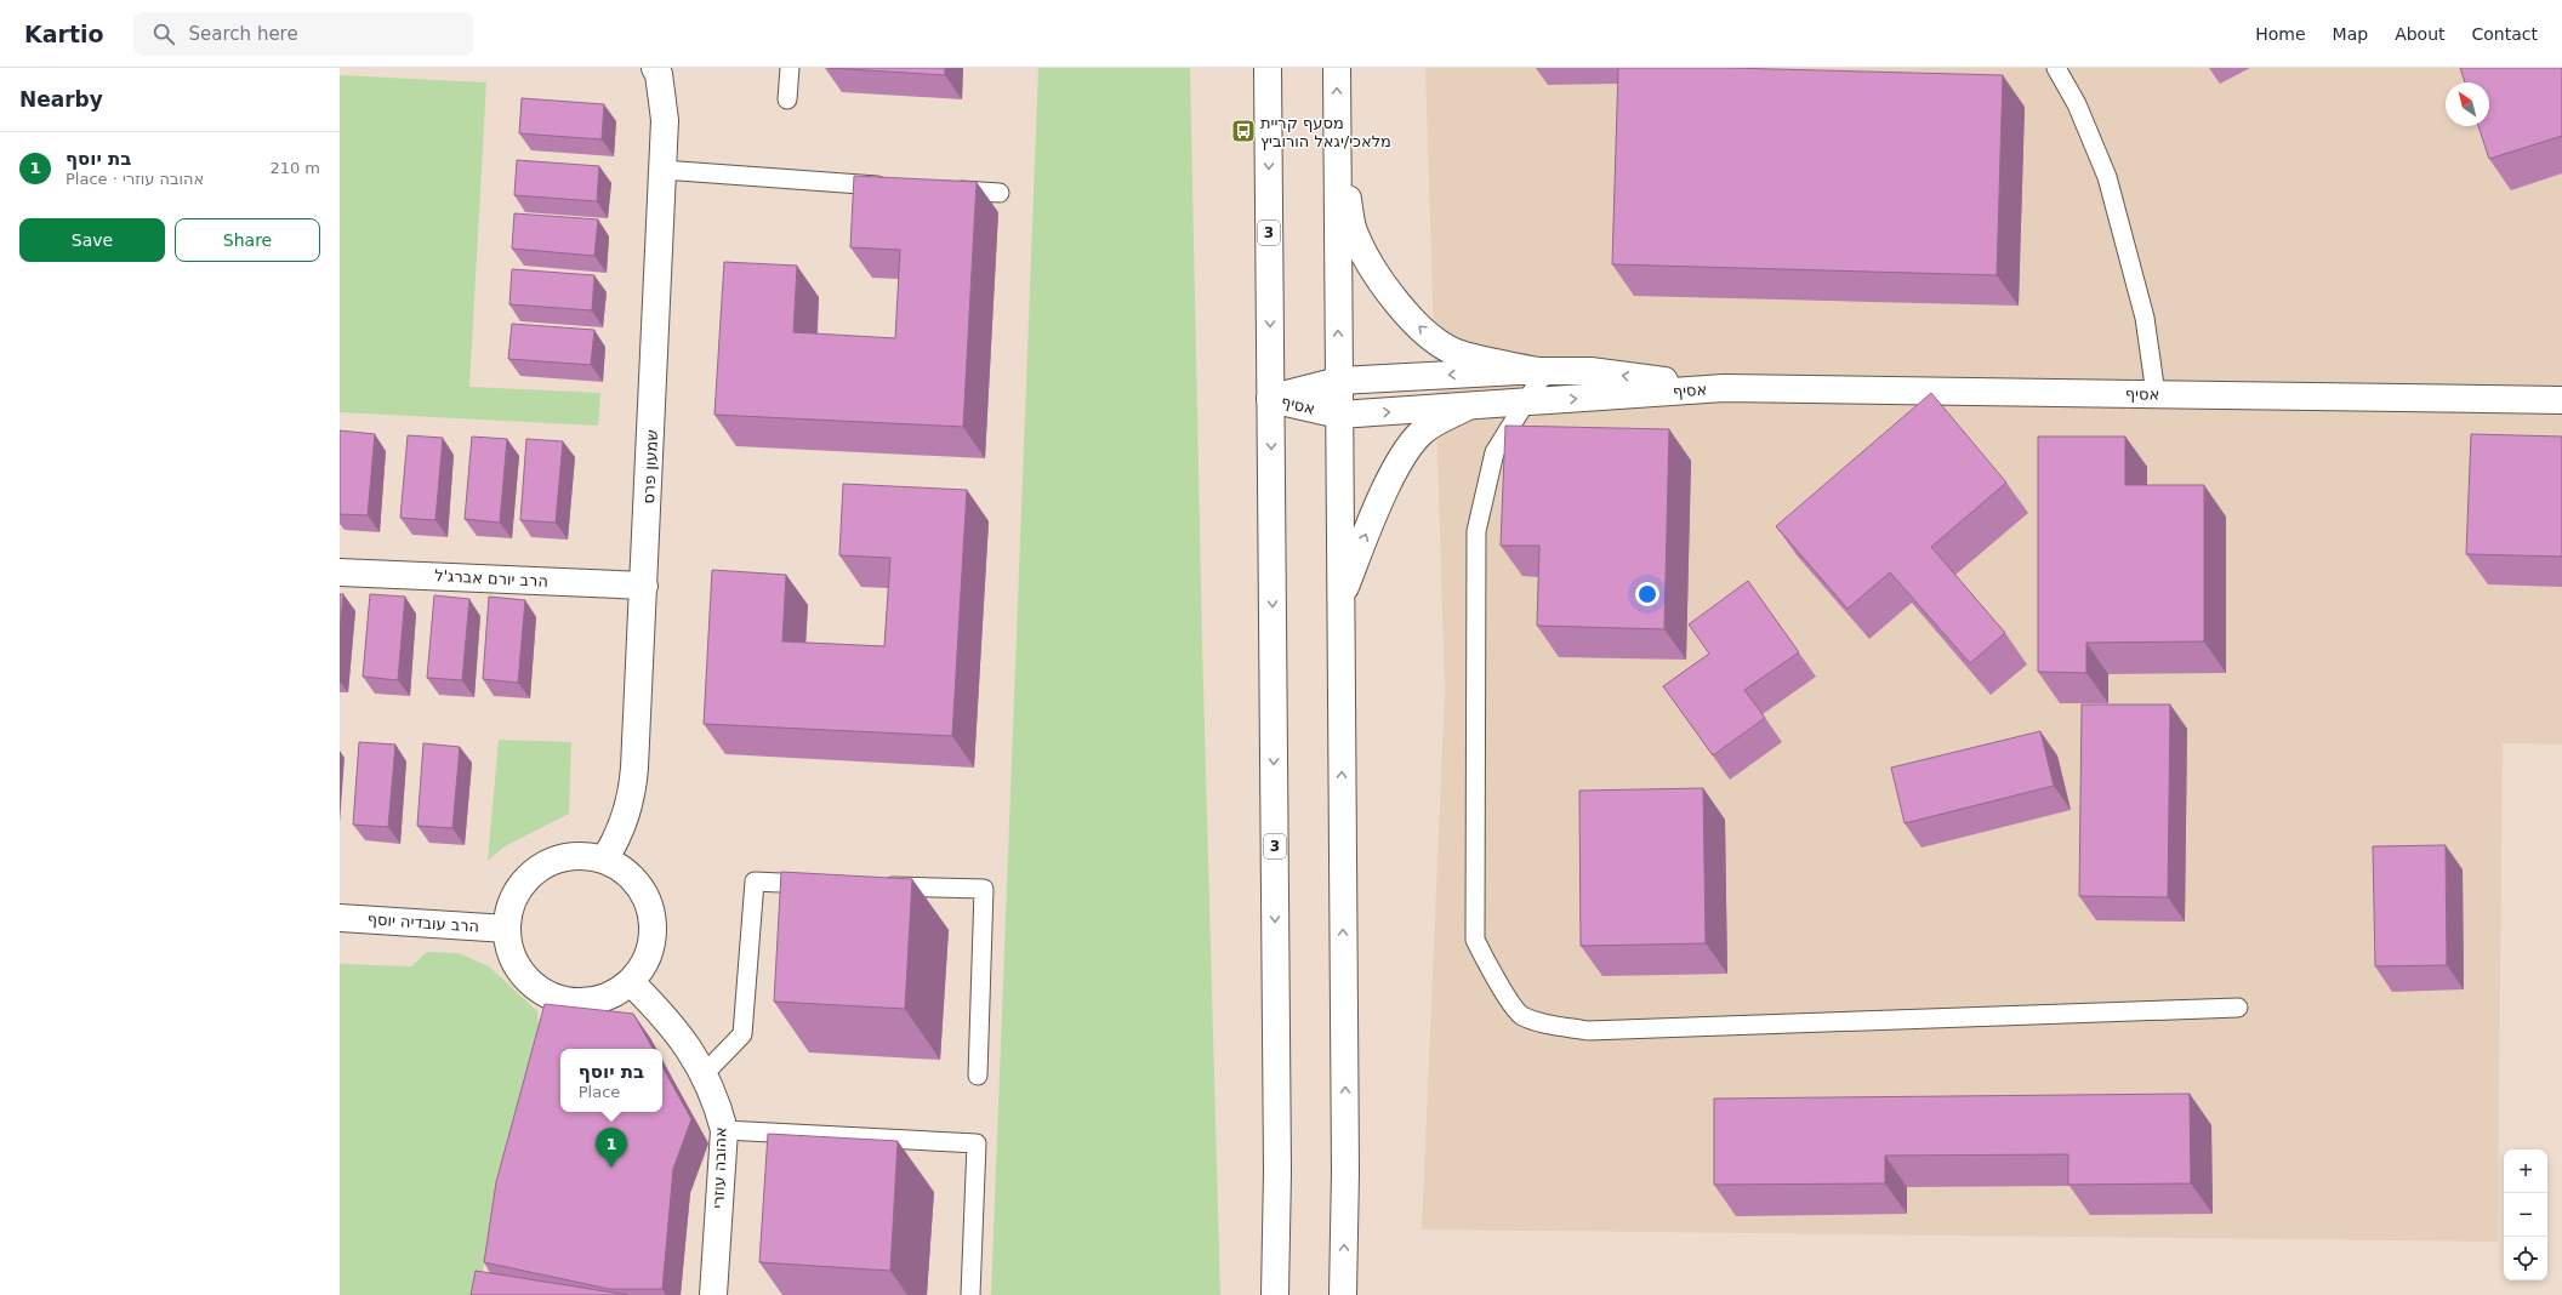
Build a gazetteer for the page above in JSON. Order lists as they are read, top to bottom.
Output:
{
  "streets": {
    "main road": [
      "3",
      "אסיף",
      "שמעון פרס",
      "הרב יורם אברג'ל",
      "הרב עובדיה יוסף",
      "אהובה עוזרי"
    ]
  },
  "crossings": [
    ["3", "אסיף"],
    ["שמעון פרס", "הרב יורם אברג'ל"],
    ["שמעון פרס", "הרב עובדיה יוסף"],
    ["שמעון פרס", "אהובה עוזרי"],
    ["הרב עובדיה יוסף", "אהובה עוזרי"]
  ],
  "places": {
    "bus stop": ["מסעף קריית מלאכי/יגאל הורוביץ"]
  },
  "north": "top left",
  "page": {
    "header": "Kartio",
    "search": "Search here",
    "nav": [
      "Home",
      "Map",
      "About",
      "Contact"
    ],
    "heading": "Nearby",
    "list": [
      {
        "mark": "1",
        "name": "בת יוסף",
        "note": "Place · אהובה עוזרי",
        "value": "210 m"
      }
    ],
    "buttons": ["Save", "Share"],
    "popup": ["בת יוסף", "Place"],
    "pins": "1",
    "map_buttons": ["+", "−"]
  }
}
